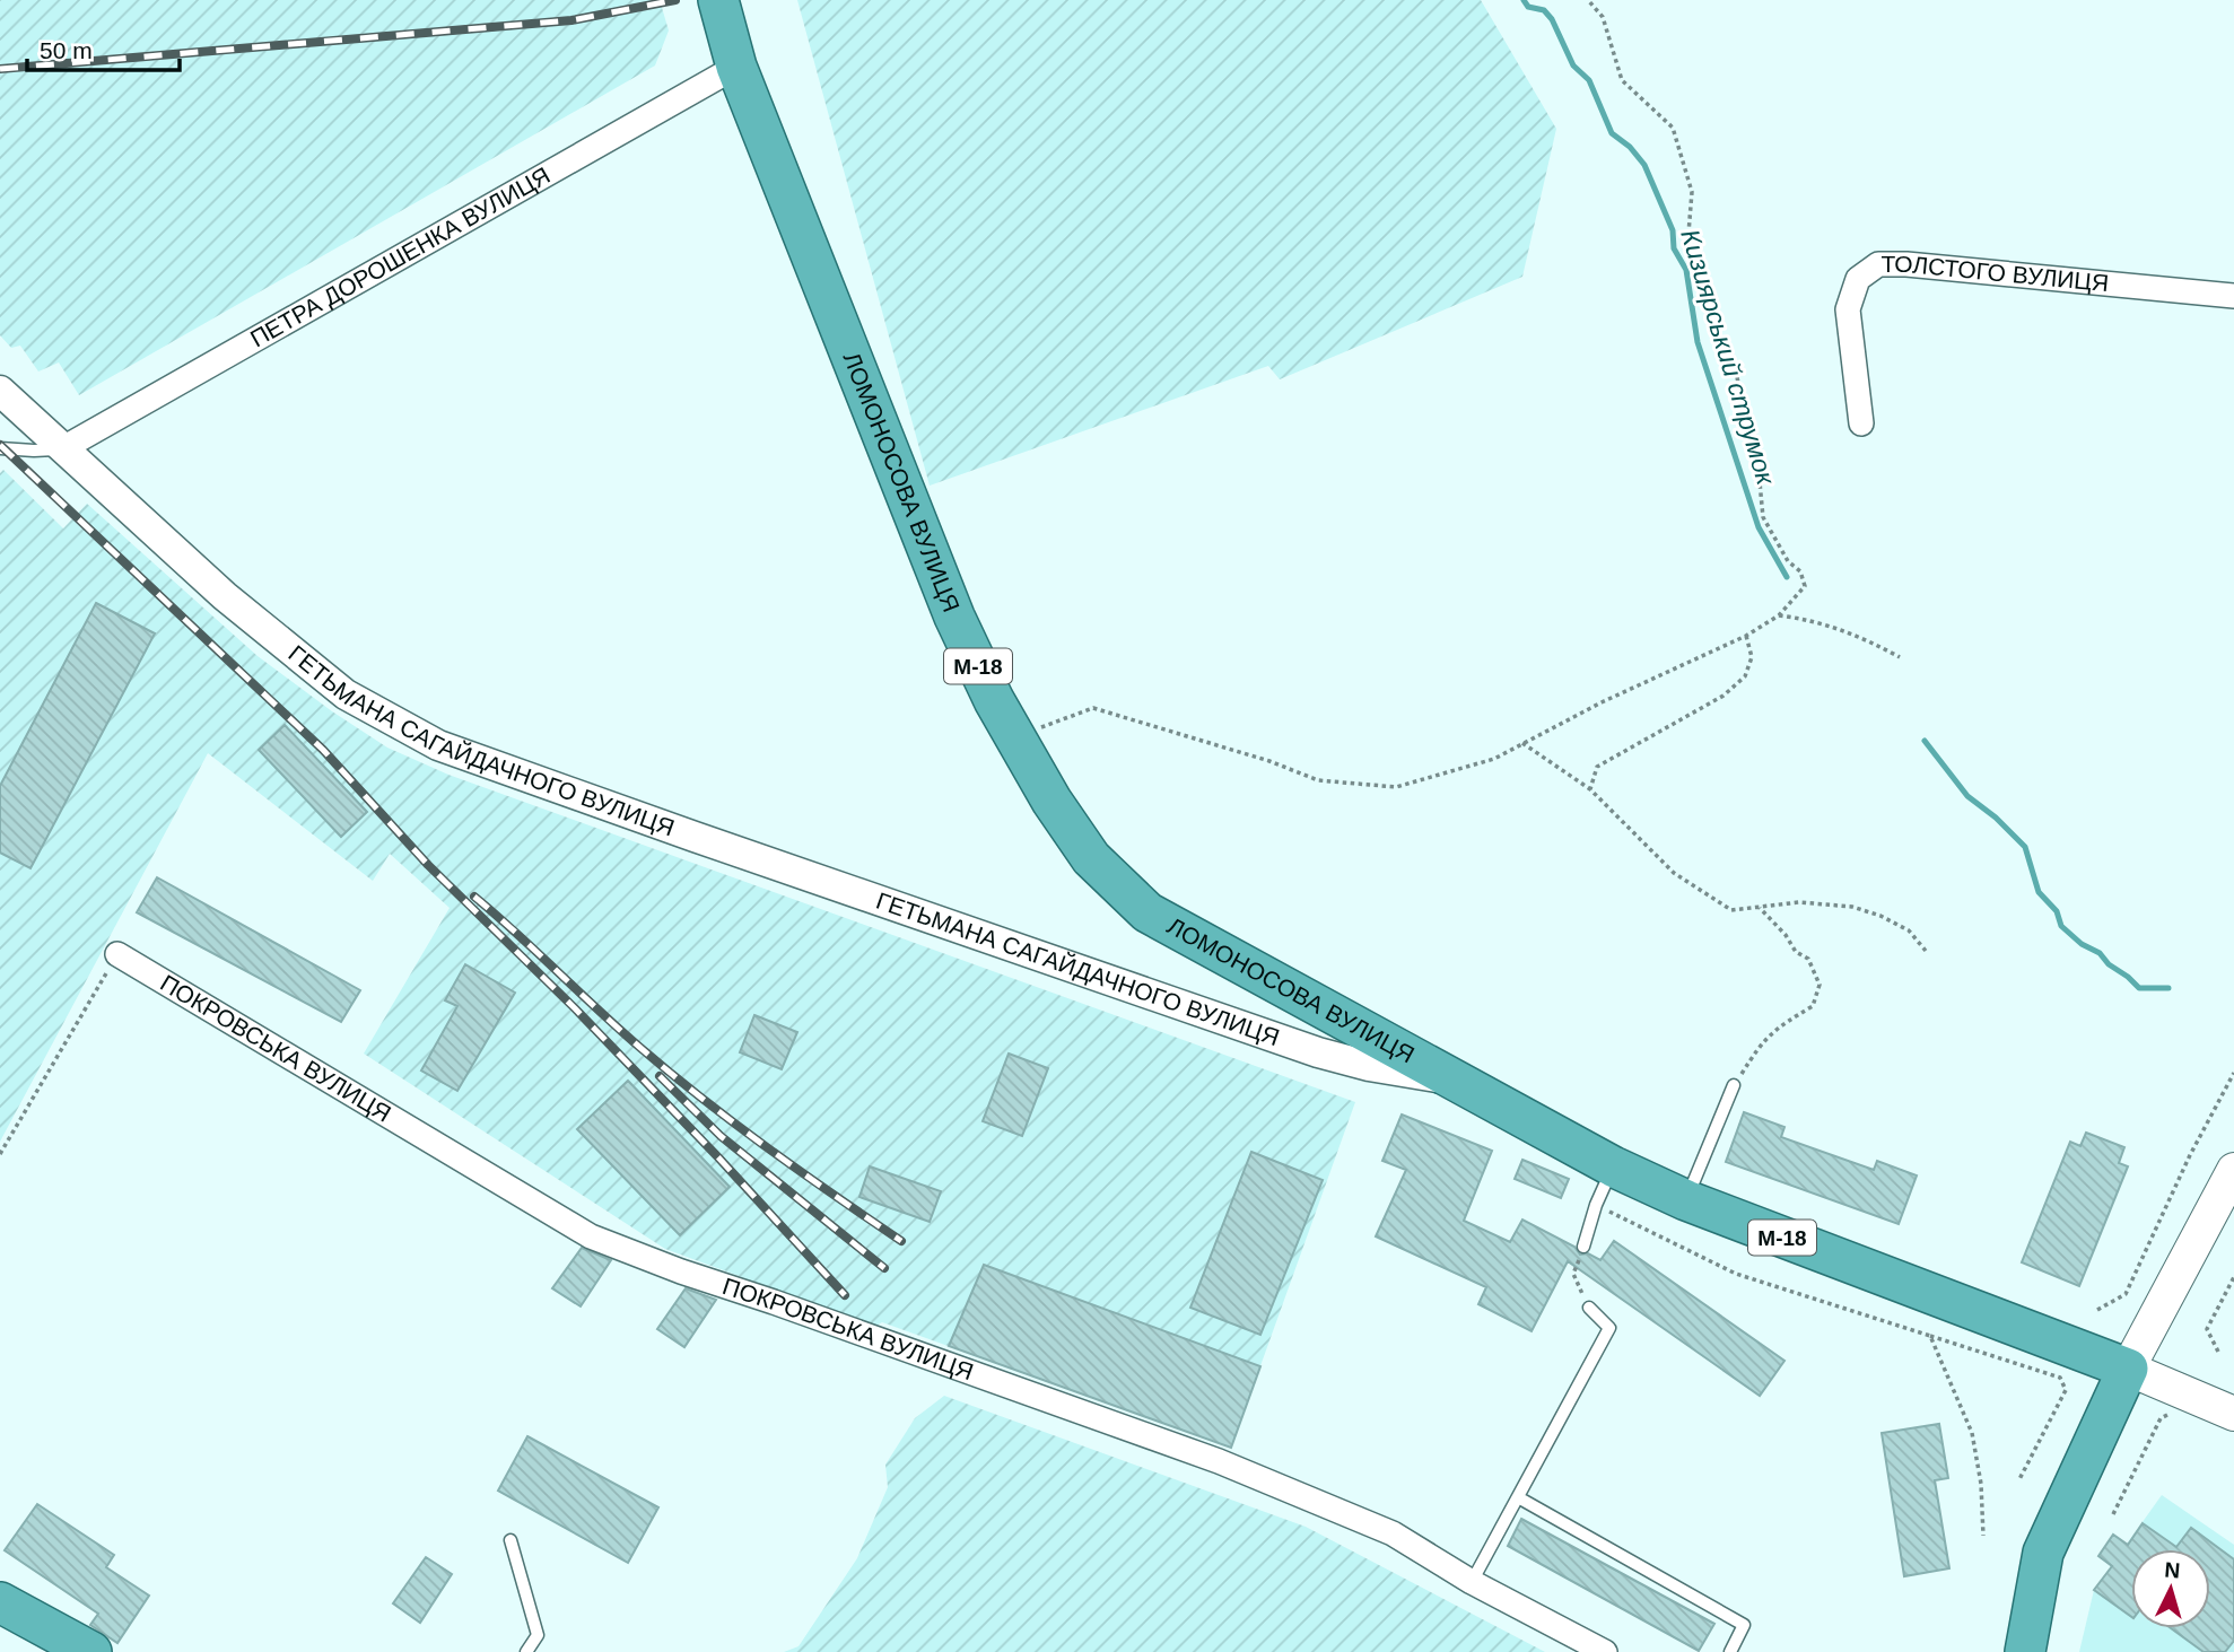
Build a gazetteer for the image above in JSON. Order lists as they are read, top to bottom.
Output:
{
  "streets": {
    "highway": ["ЛОМОНОСОВА ВУЛИЦЯ", "М-18", "ГЕТЬМАНА САГАЙДАЧНОГО ВУЛИЦЯ"],
    "street": ["ПЕТРА ДОРОШЕНКА ВУЛИЦЯ", "ТОЛСТОГО ВУЛИЦЯ", "ПОКРОВСЬКА ВУЛИЦЯ"]
  },
  "crossings": [
    ["ПЕТРА ДОРОШЕНКА ВУЛИЦЯ", "ЛОМОНОСОВА ВУЛИЦЯ"],
    ["ПЕТРА ДОРОШЕНКА ВУЛИЦЯ", "ГЕТЬМАНА САГАЙДАЧНОГО ВУЛИЦЯ"],
    ["ЛОМОНОСОВА ВУЛИЦЯ", "ГЕТЬМАНА САГАЙДАЧНОГО ВУЛИЦЯ"]
  ],
  "water": ["Кизиярський струмок"],
  "scale_bar": "50 m",
  "north": "top"
}
